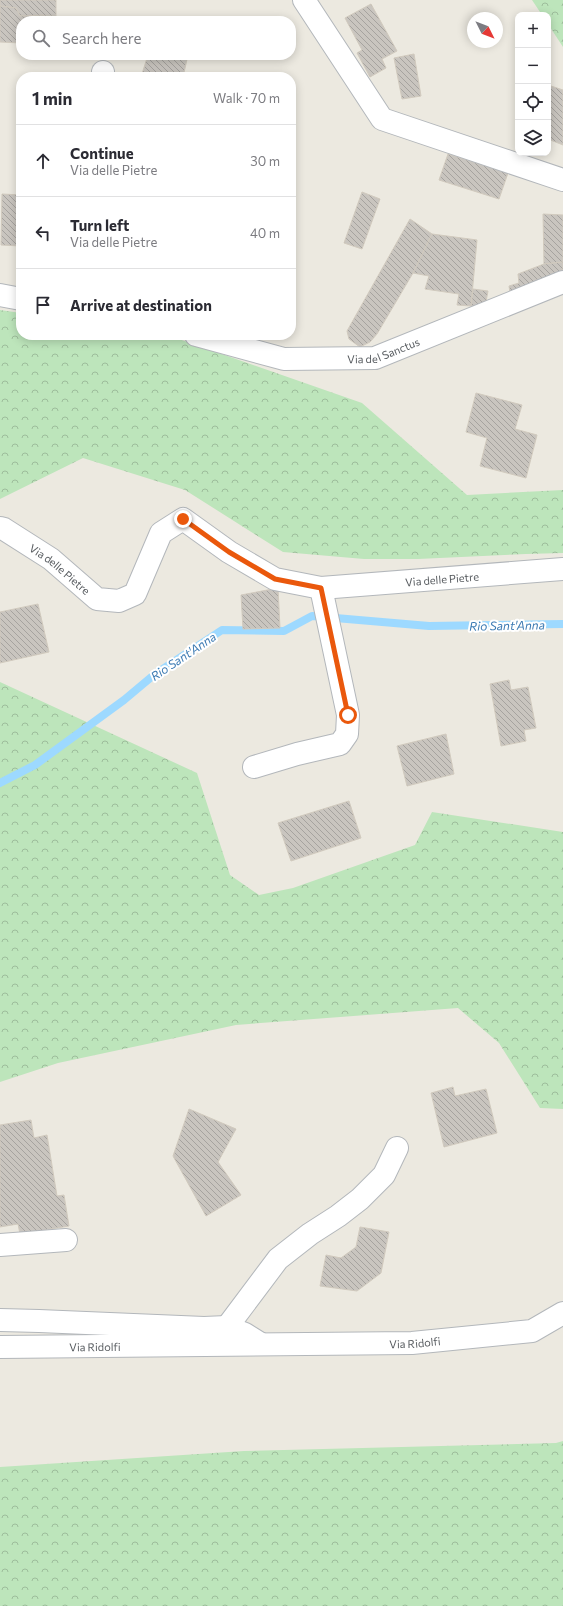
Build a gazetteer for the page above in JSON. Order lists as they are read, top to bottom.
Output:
{
  "streets": {
    "street": ["Via del Sanctus", "Via delle Pietre", "Via Ridolfi"]
  },
  "water": ["Rio Sant'Anna"],
  "north": "bottom right",
  "page": {
    "map_buttons": ["+", "−"],
    "search": "Search here",
    "heading": ["1 min", "Walk · 70 m"],
    "list": [
      ["Continue", "Via delle Pietre", "30 m"],
      ["Turn left", "Via delle Pietre", "40 m"],
      "Arrive at destination"
    ]
  }
}
